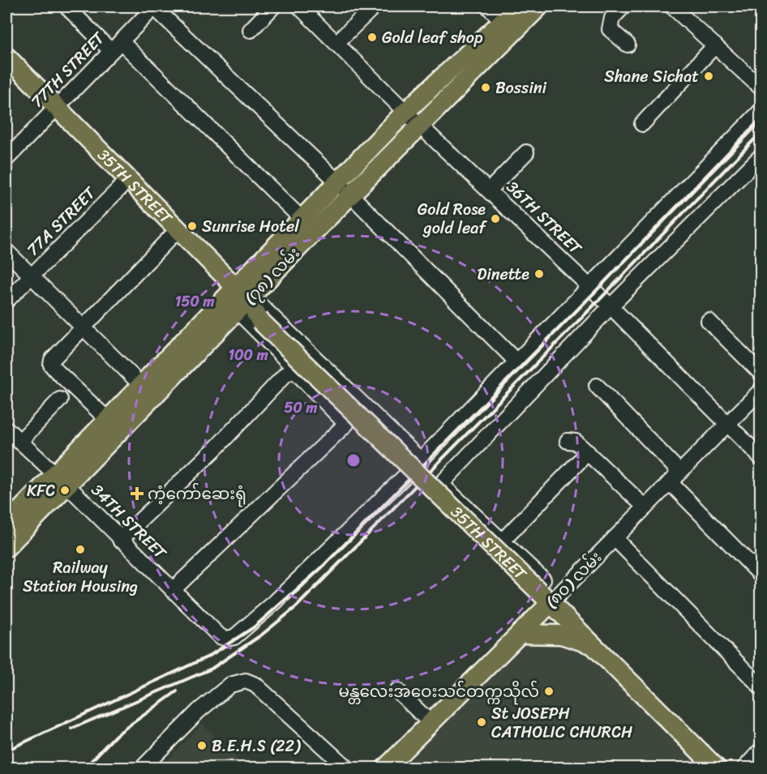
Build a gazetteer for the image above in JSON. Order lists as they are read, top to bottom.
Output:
{
  "streets": {
    "main road": ["35TH STREET", "(၇၈) လမ်း", "(၈၀) လမ်း"],
    "street": [
      "77TH STREET",
      "36TH STREET",
      "77A STREET",
      "34TH STREET"
    ]
  },
  "crossings": [
    ["77TH STREET", "35TH STREET"],
    ["35TH STREET", "77A STREET"],
    ["35TH STREET", "(၇၈) လမ်း"],
    ["35TH STREET", "(၈၀) လမ်း"],
    ["36TH STREET", "(၇၈) လမ်း"],
    ["36TH STREET", "(၈၀) လမ်း"],
    ["(၇၈) လမ်း", "34TH STREET"]
  ],
  "places": {
    "other": [
      "Gold leaf shop",
      "Shane Sichat",
      "Bossini",
      "Gold Rose gold leaf",
      "Sunrise Hotel",
      "Dinette",
      "KFC",
      "Railway Station Housing",
      "မန္တလေးအဝေးသင်တက္ကသိုလ်",
      "St JOSEPH CATHOLIC CHURCH",
      "B.E.H.S (22)"
    ],
    "health": ["ကံ့ကော်ဆေးရုံ"]
  },
  "rings": ["150 m", "100 m", "50 m"]
}
